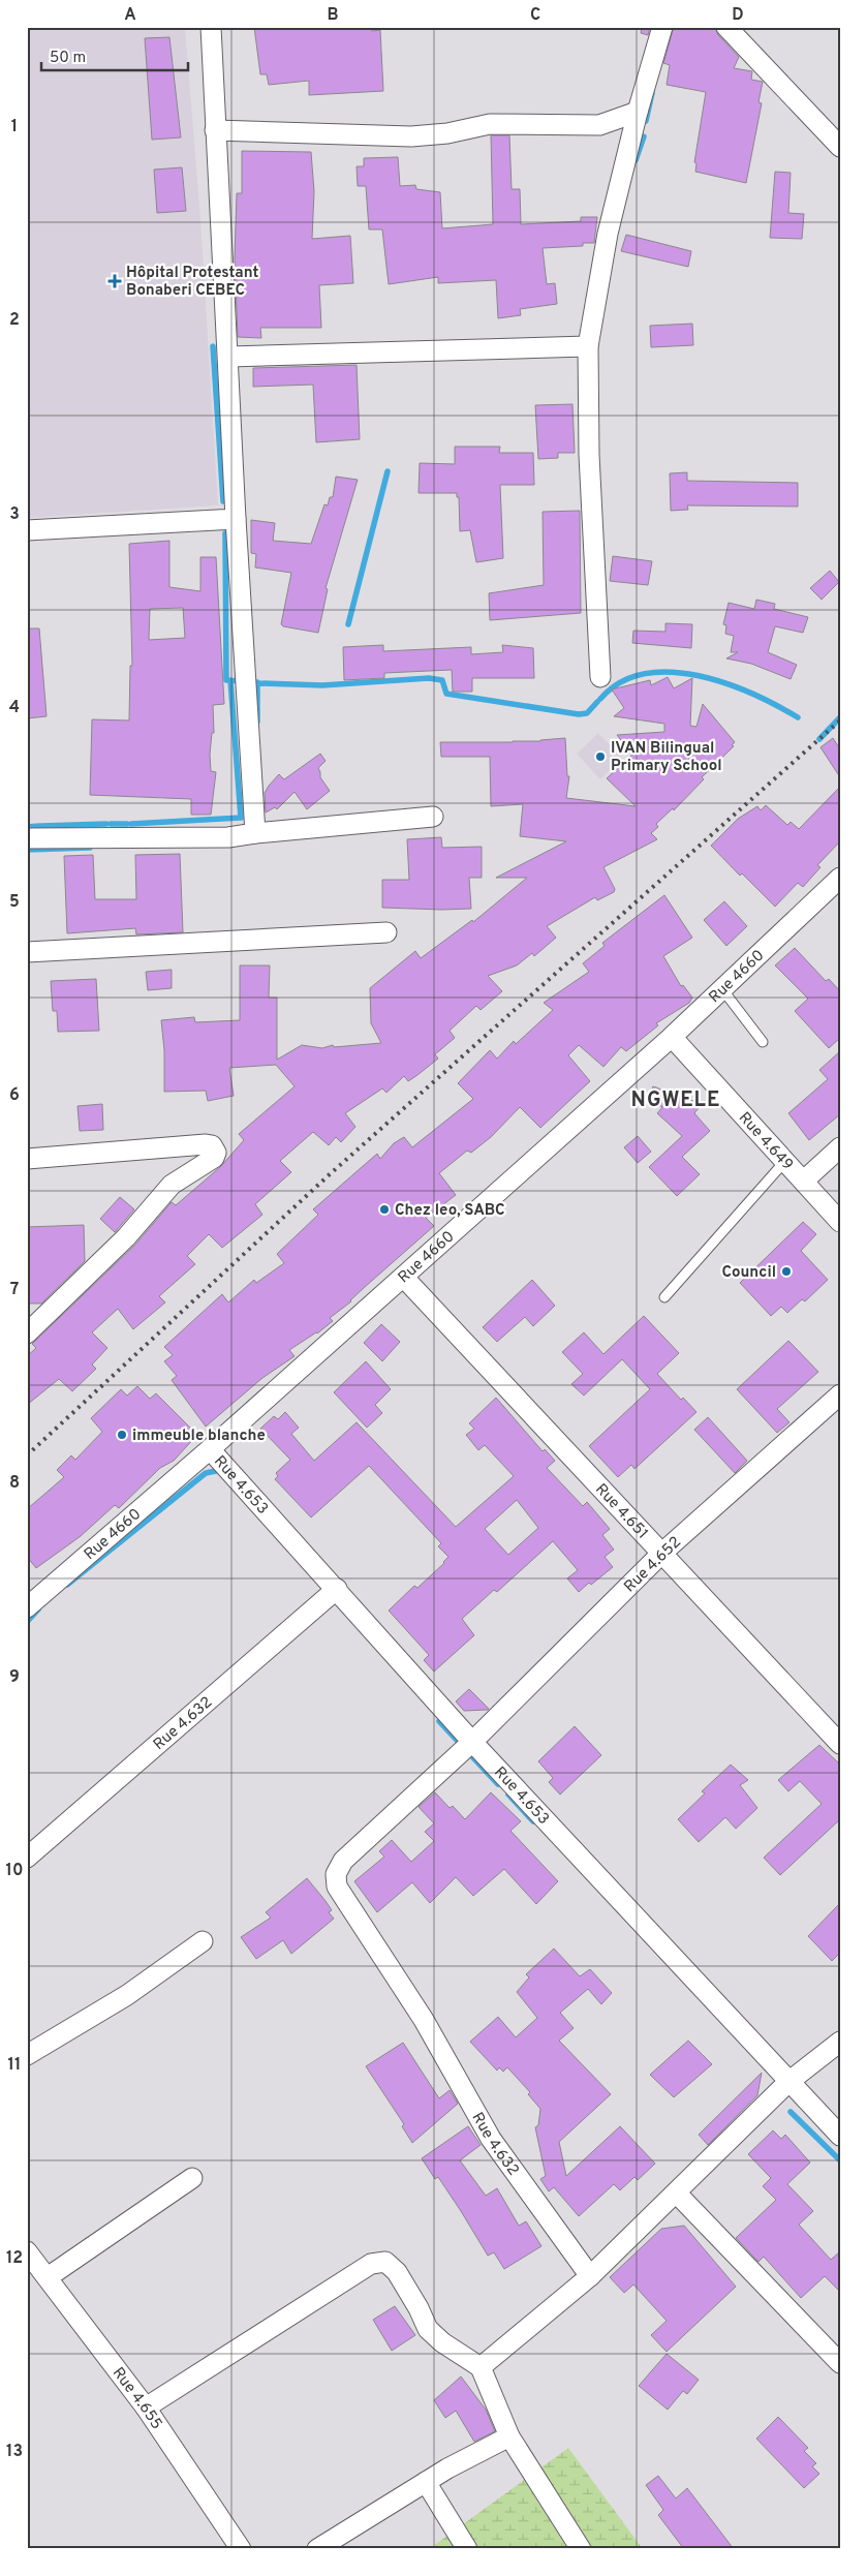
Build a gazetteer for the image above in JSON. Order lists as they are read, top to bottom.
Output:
{
  "streets": {
    "street": [
      "Rue 4660",
      "Rue 4.649",
      "Rue 4.653",
      "Rue 4.651",
      "Rue 4.652",
      "Rue 4.632",
      "Rue 4.655"
    ]
  },
  "crossings": [
    ["Rue 4660", "Rue 4.649"],
    ["Rue 4660", "Rue 4.653"],
    ["Rue 4660", "Rue 4.651"],
    ["Rue 4.653", "Rue 4.652"],
    ["Rue 4.653", "Rue 4.632"],
    ["Rue 4.651", "Rue 4.652"],
    ["Rue 4.652", "Rue 4.632"]
  ],
  "districts": ["NGWELE"],
  "places": {
    "health": ["Hôpital Protestant Bonaberi CEBEC"],
    "other": [
      "IVAN Bilingual Primary School",
      "Chez leo, SABC",
      "Council",
      "immeuble blanche"
    ]
  },
  "scale_bar": "50 m",
  "grid": {
    "columns": [
      "A",
      "B",
      "C",
      "D"
    ],
    "rows": [
      "1",
      "2",
      "3",
      "4",
      "5",
      "6",
      "7",
      "8",
      "9",
      "10",
      "11",
      "12",
      "13"
    ]
  }
}
